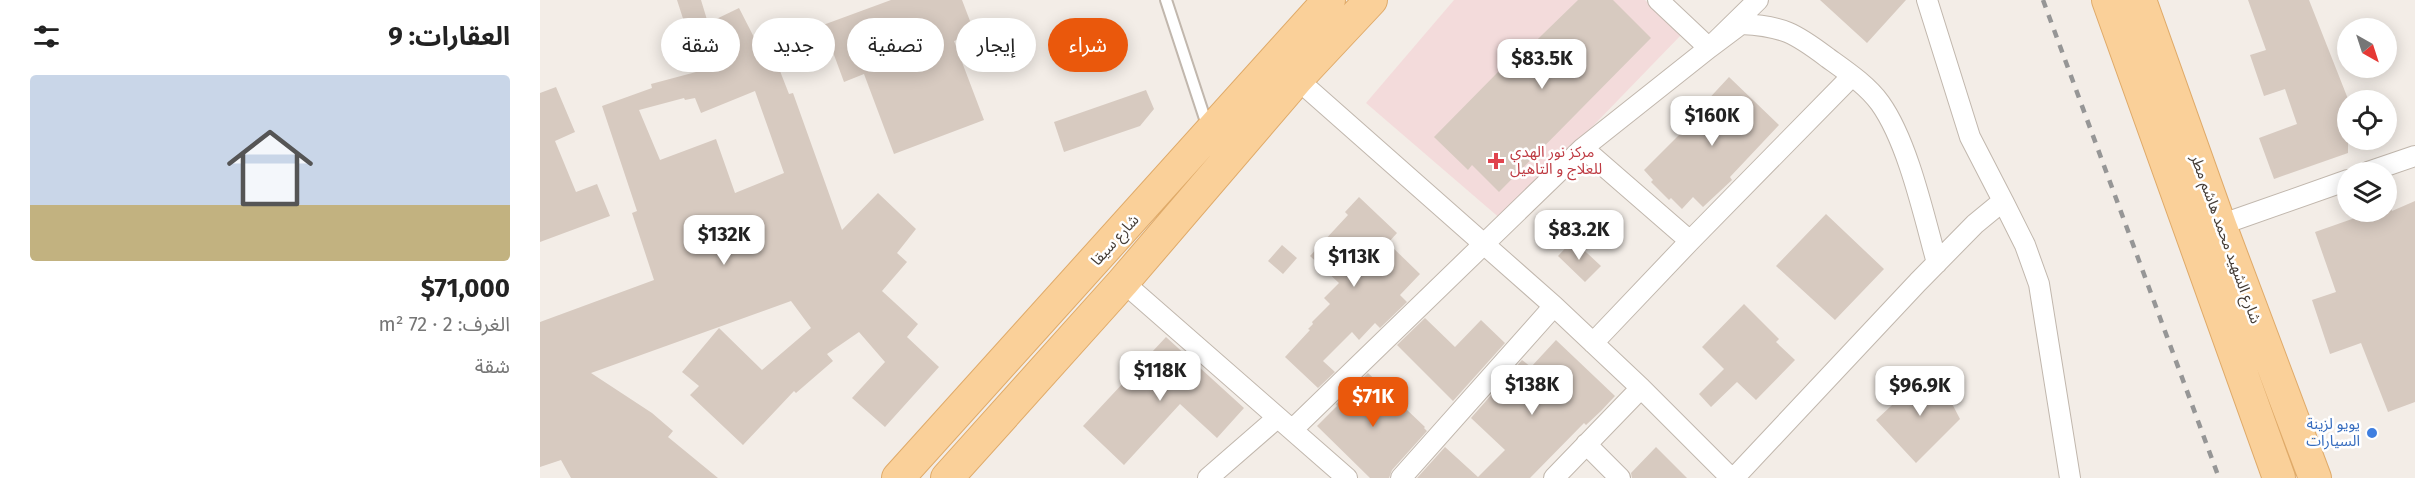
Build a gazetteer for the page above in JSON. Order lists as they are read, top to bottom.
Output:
{
  "streets": {
    "main road": ["شارع الشهيد محمد هاشم مطر", "شارع سيقا"]
  },
  "places": {
    "health": ["مركز نور الهدي للعلاج و التاهيل"],
    "other": ["يويو لزينة السيارات"]
  },
  "north": "bottom right",
  "page": {
    "heading": "العقارات: 9",
    "chip": [
      "شراء",
      "إيجار",
      "تصفية",
      "جديد",
      "شقة"
    ],
    "price": [
      "$83.5K",
      "$160K",
      "$83.2K",
      "$132K",
      "$113K",
      "$118K",
      "$138K",
      "$96.9K",
      "$71K"
    ],
    "list": [
      {
        "name": "$71,000",
        "note": "الغرف: 2 · 72 m² · شقة"
      }
    ]
  }
}
